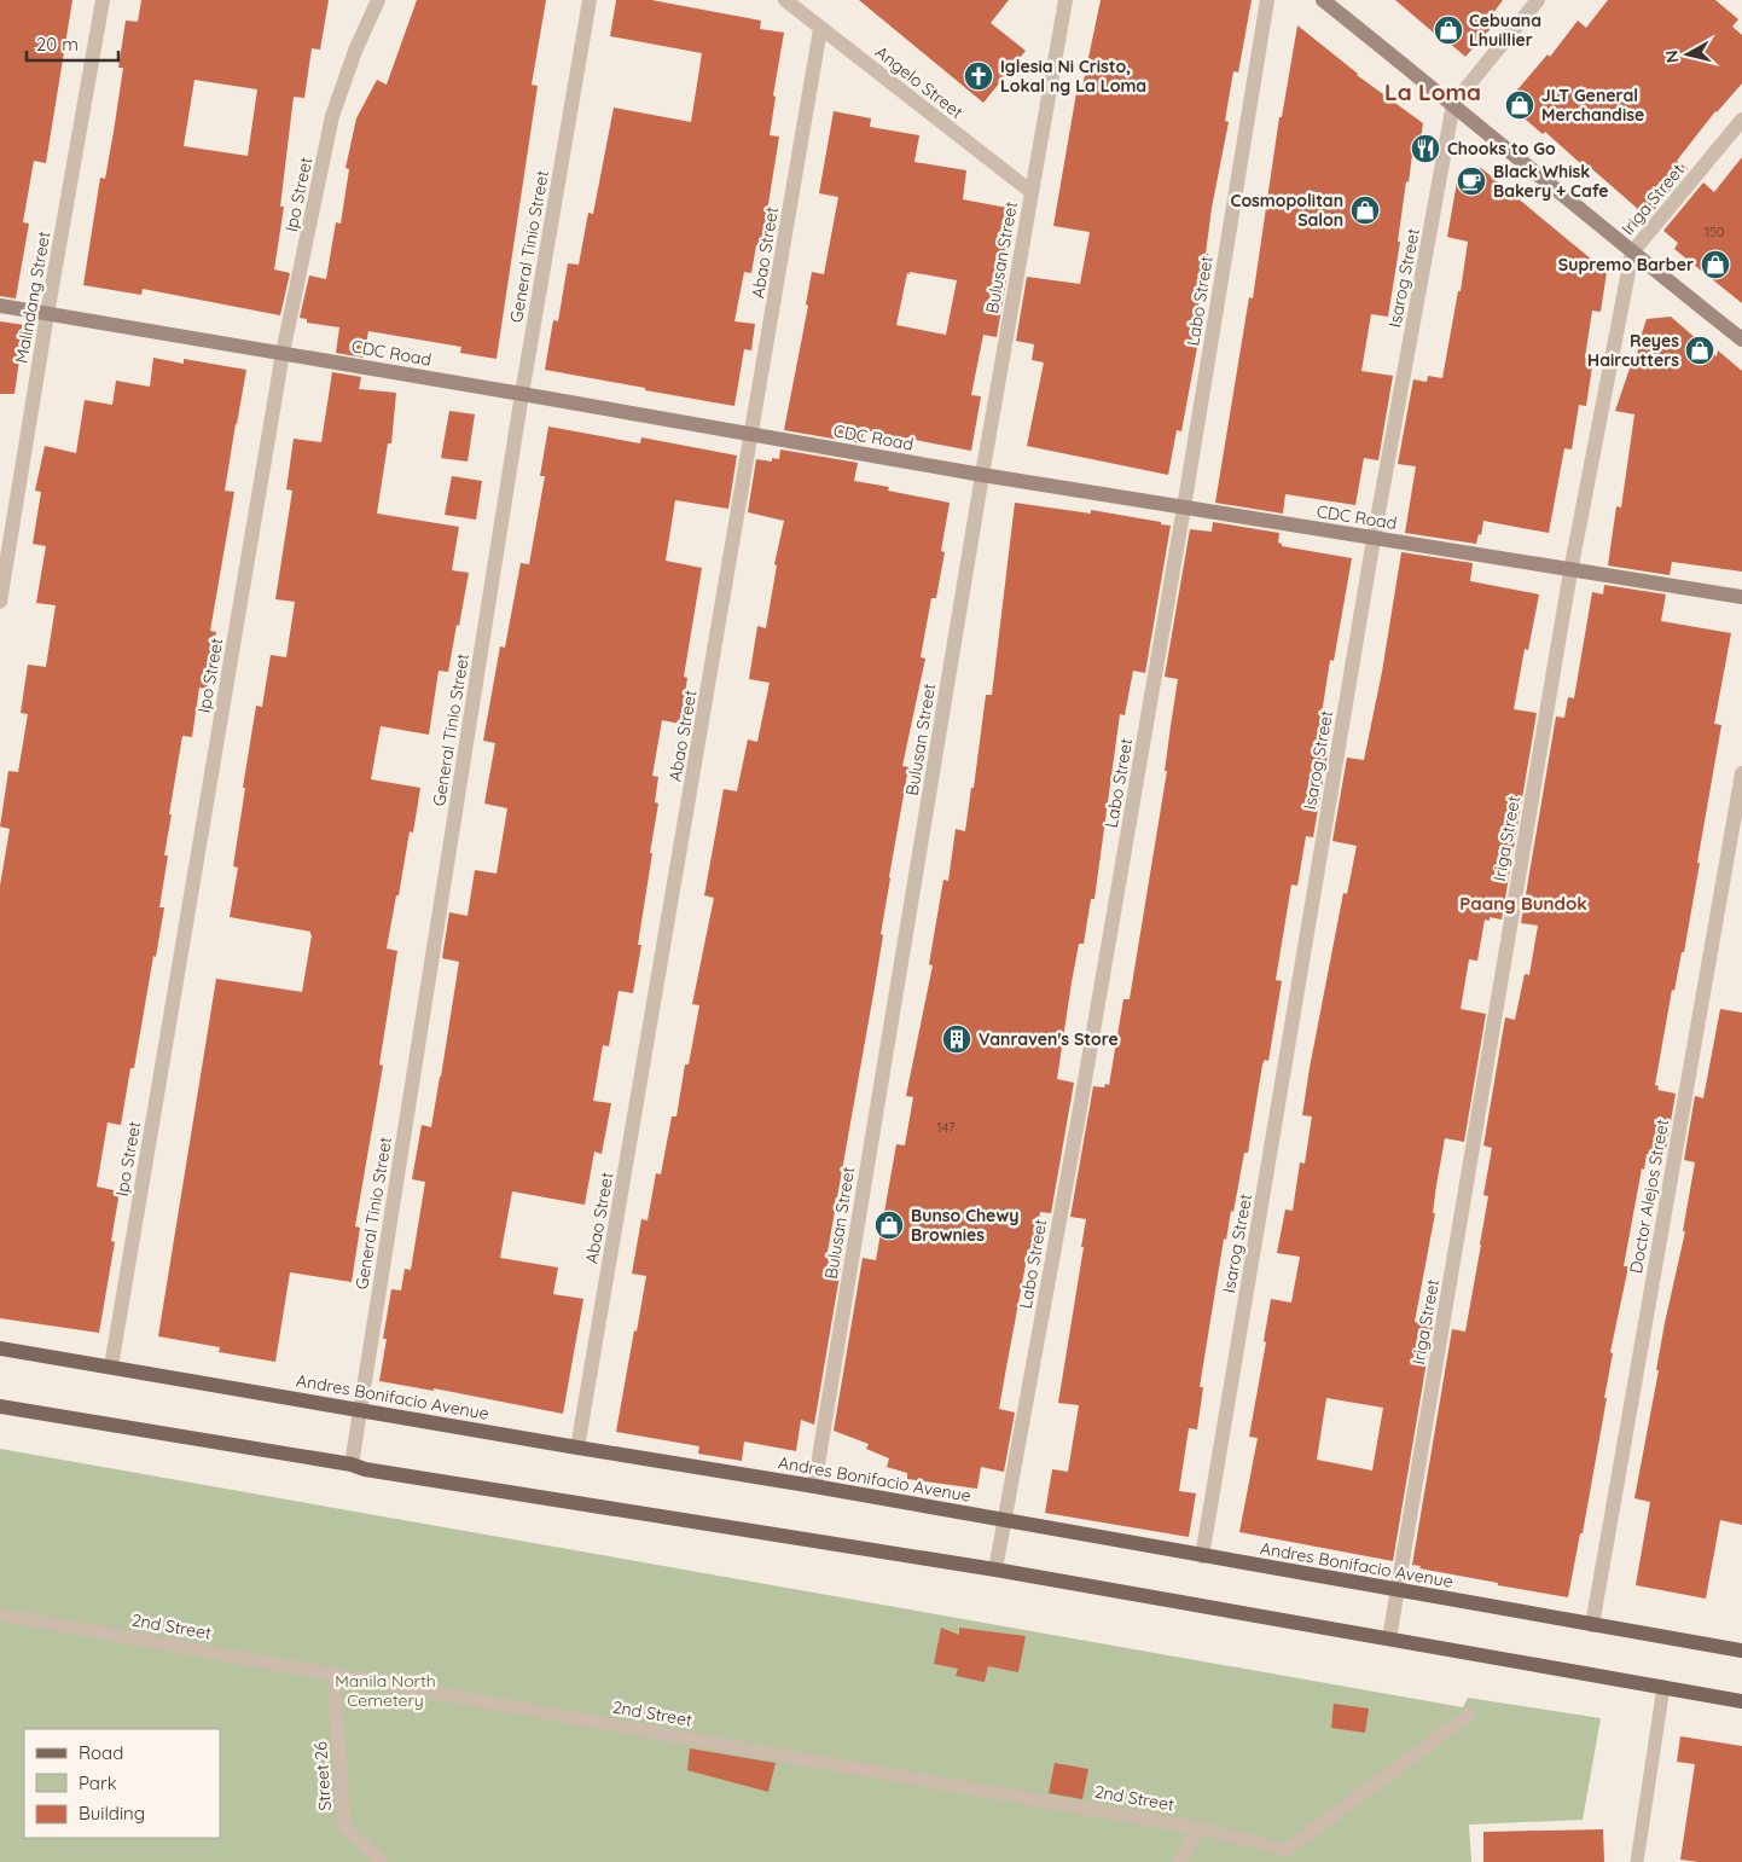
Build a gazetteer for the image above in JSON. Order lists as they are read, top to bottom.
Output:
{
  "streets": {
    "main road": ["Andres Bonifacio Avenue"],
    "street": [
      "Angelo Street",
      "Ipo Street",
      "Iriga Street",
      "General Tinio Street",
      "Abao Street",
      "Bulusan Street",
      "Isarog Street",
      "Malindang Street",
      "Labo Street",
      "CDC Road",
      "Doctor Alejos Street"
    ],
    "lane": ["2nd Street", "Street 26"]
  },
  "crossings": [
    ["Angelo Street", "Abao Street"],
    ["Angelo Street", "Bulusan Street"],
    ["Ipo Street", "CDC Road"],
    ["Ipo Street", "Andres Bonifacio Avenue"],
    ["Iriga Street", "CDC Road"],
    ["Iriga Street", "Andres Bonifacio Avenue"],
    ["General Tinio Street", "CDC Road"],
    ["General Tinio Street", "Andres Bonifacio Avenue"],
    ["Abao Street", "CDC Road"],
    ["Abao Street", "Andres Bonifacio Avenue"],
    ["Bulusan Street", "CDC Road"],
    ["Bulusan Street", "Andres Bonifacio Avenue"],
    ["Isarog Street", "CDC Road"],
    ["Isarog Street", "Andres Bonifacio Avenue"],
    ["Malindang Street", "CDC Road"],
    ["Labo Street", "CDC Road"],
    ["Labo Street", "Andres Bonifacio Avenue"],
    ["Doctor Alejos Street", "Andres Bonifacio Avenue"],
    ["2nd Street", "Street 26"]
  ],
  "districts": ["La Loma", "Paang Bundok"],
  "parks": ["Manila North Cemetery"],
  "places": {
    "shop": [
      "Cebuana Lhuillier",
      "JLT General Merchandise",
      "Cosmopolitan Salon",
      "Supremo Barber",
      "Reyes Haircutters",
      "Bunso Chewy Brownies"
    ],
    "church": ["Iglesia Ni Cristo, Lokal ng La Loma"],
    "restaurant": ["Chooks to Go"],
    "cafe": ["Black Whisk Bakery + Cafe"],
    "building": ["Vanraven's Store"]
  },
  "house_numbers": ["150", "147"],
  "legend": ["Road", "Park", "Building"],
  "scale_bar": "20 m",
  "north": "left"
}
